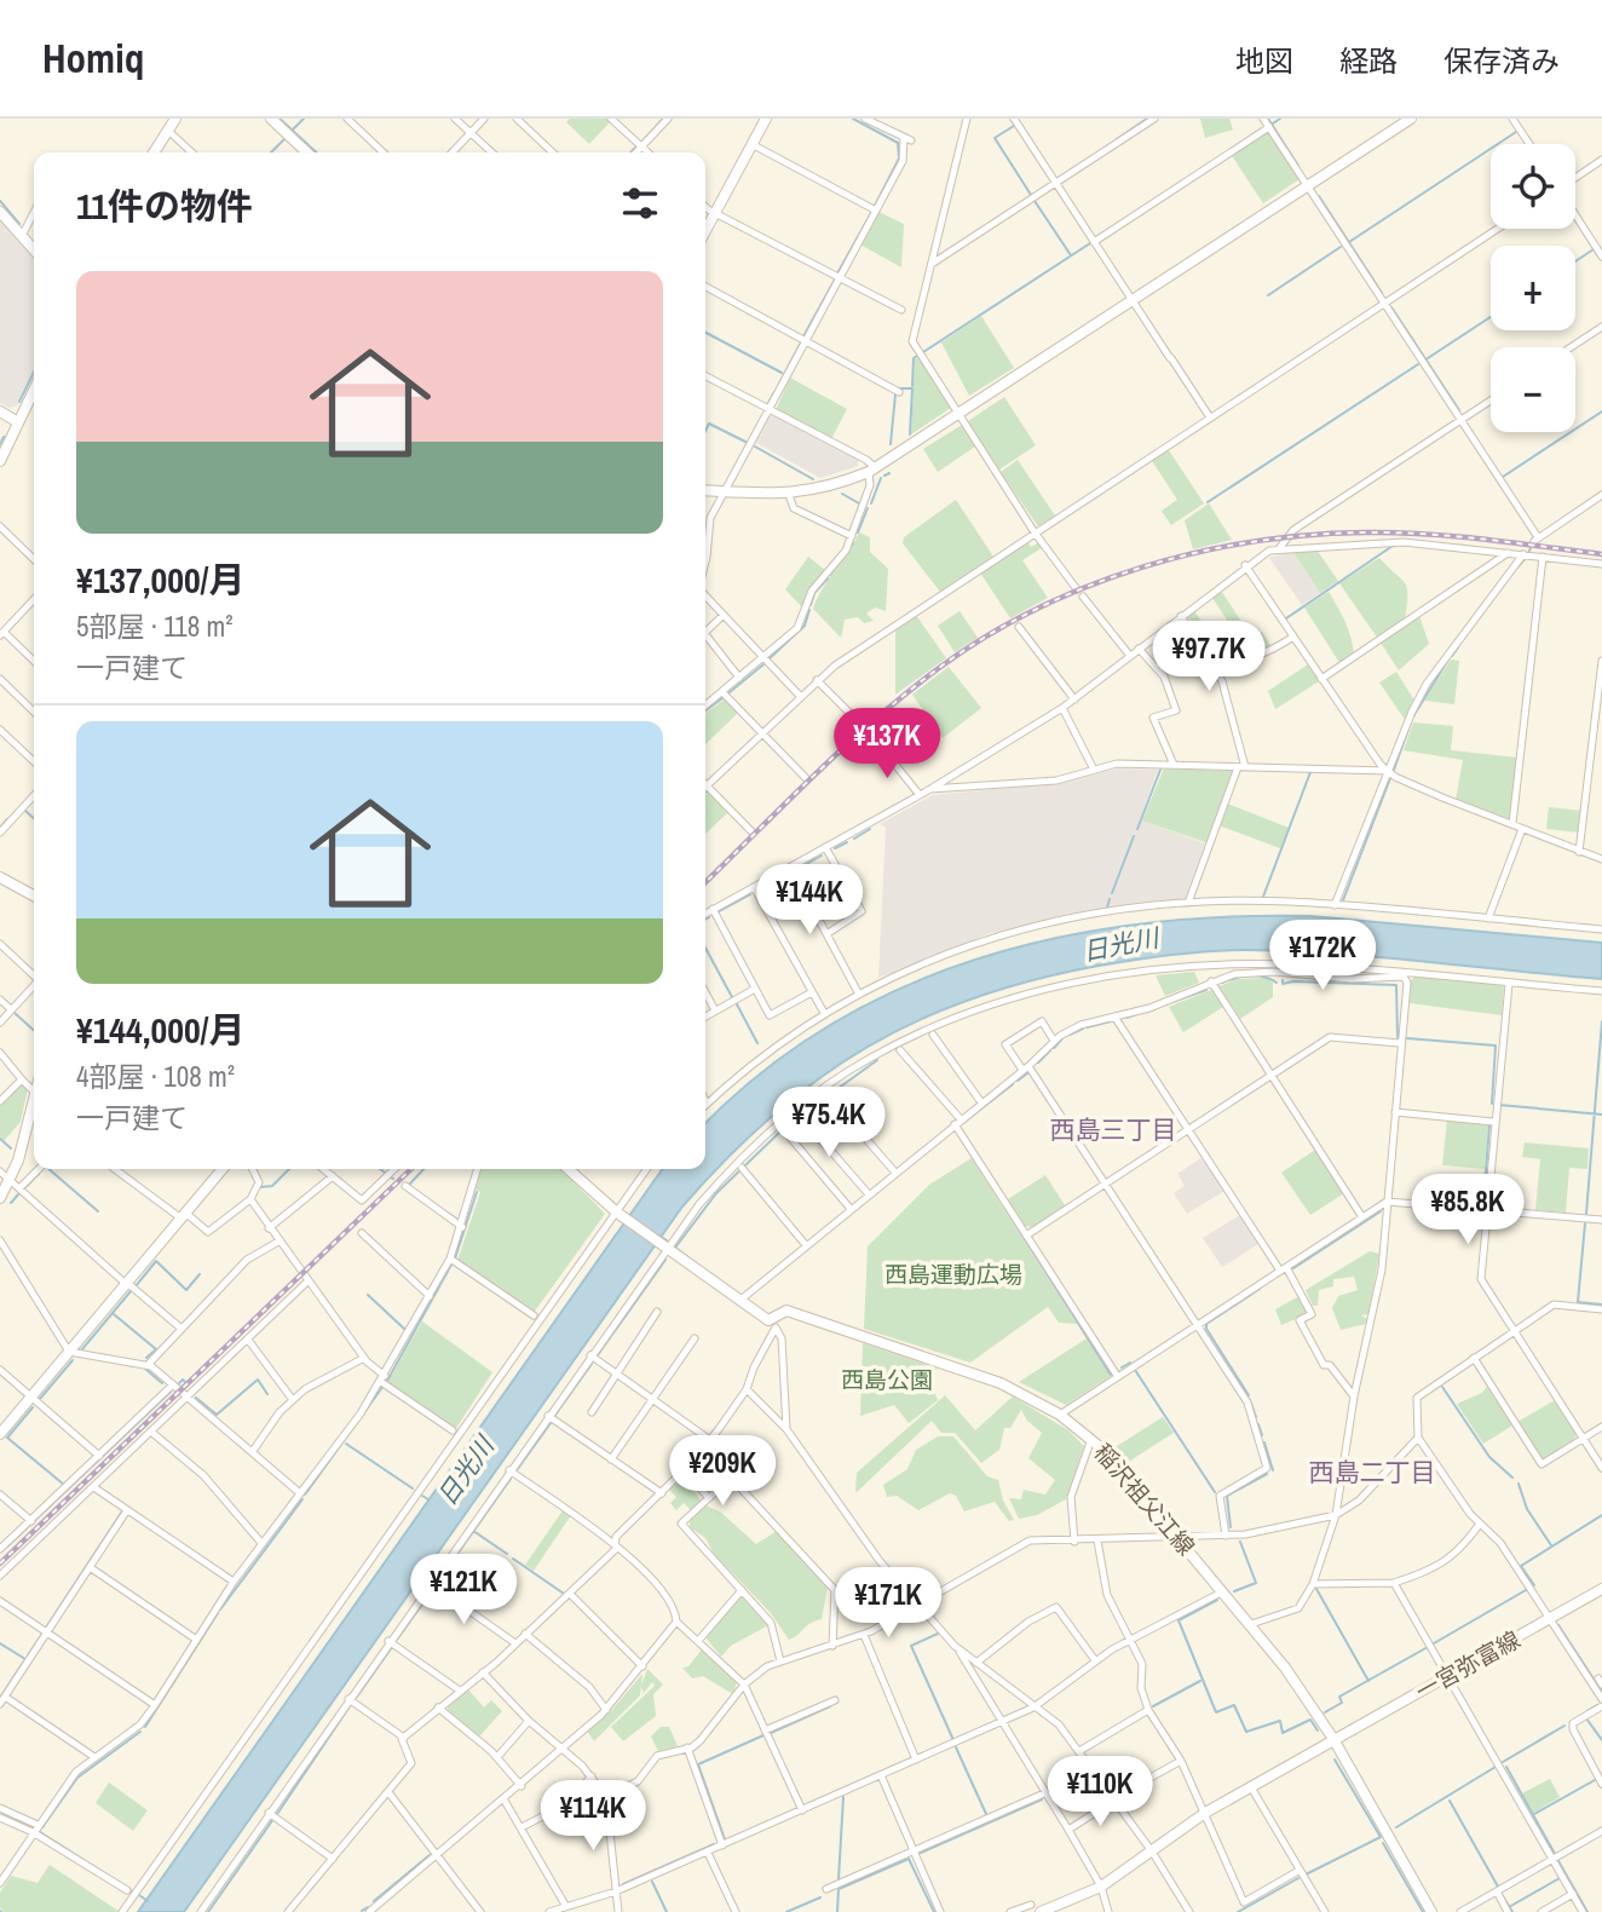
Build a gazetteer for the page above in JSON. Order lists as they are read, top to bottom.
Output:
{
  "streets": {
    "street": ["稲沢祖父江線", "一宮弥富線"]
  },
  "crossings": [
    ["稲沢祖父江線", "一宮弥富線"]
  ],
  "districts": ["西島三丁目", "西島二丁目"],
  "water": ["日光川"],
  "parks": ["西島運動広場", "西島公園"],
  "page": {
    "header": "Homiq",
    "nav": ["地図", "経路", "保存済み"],
    "map_buttons": ["+", "−"],
    "heading": "11件の物件",
    "list": [
      {
        "name": "¥137,000/月",
        "note": "5部屋 · 118 m² · 一戸建て"
      },
      {
        "name": "¥144,000/月",
        "note": "4部屋 · 108 m² · 一戸建て"
      }
    ],
    "price": [
      "¥97.7K",
      "¥137K",
      "¥144K",
      "¥172K",
      "¥75.4K",
      "¥85.8K",
      "¥209K",
      "¥121K",
      "¥171K",
      "¥110K",
      "¥114K"
    ]
  }
}
